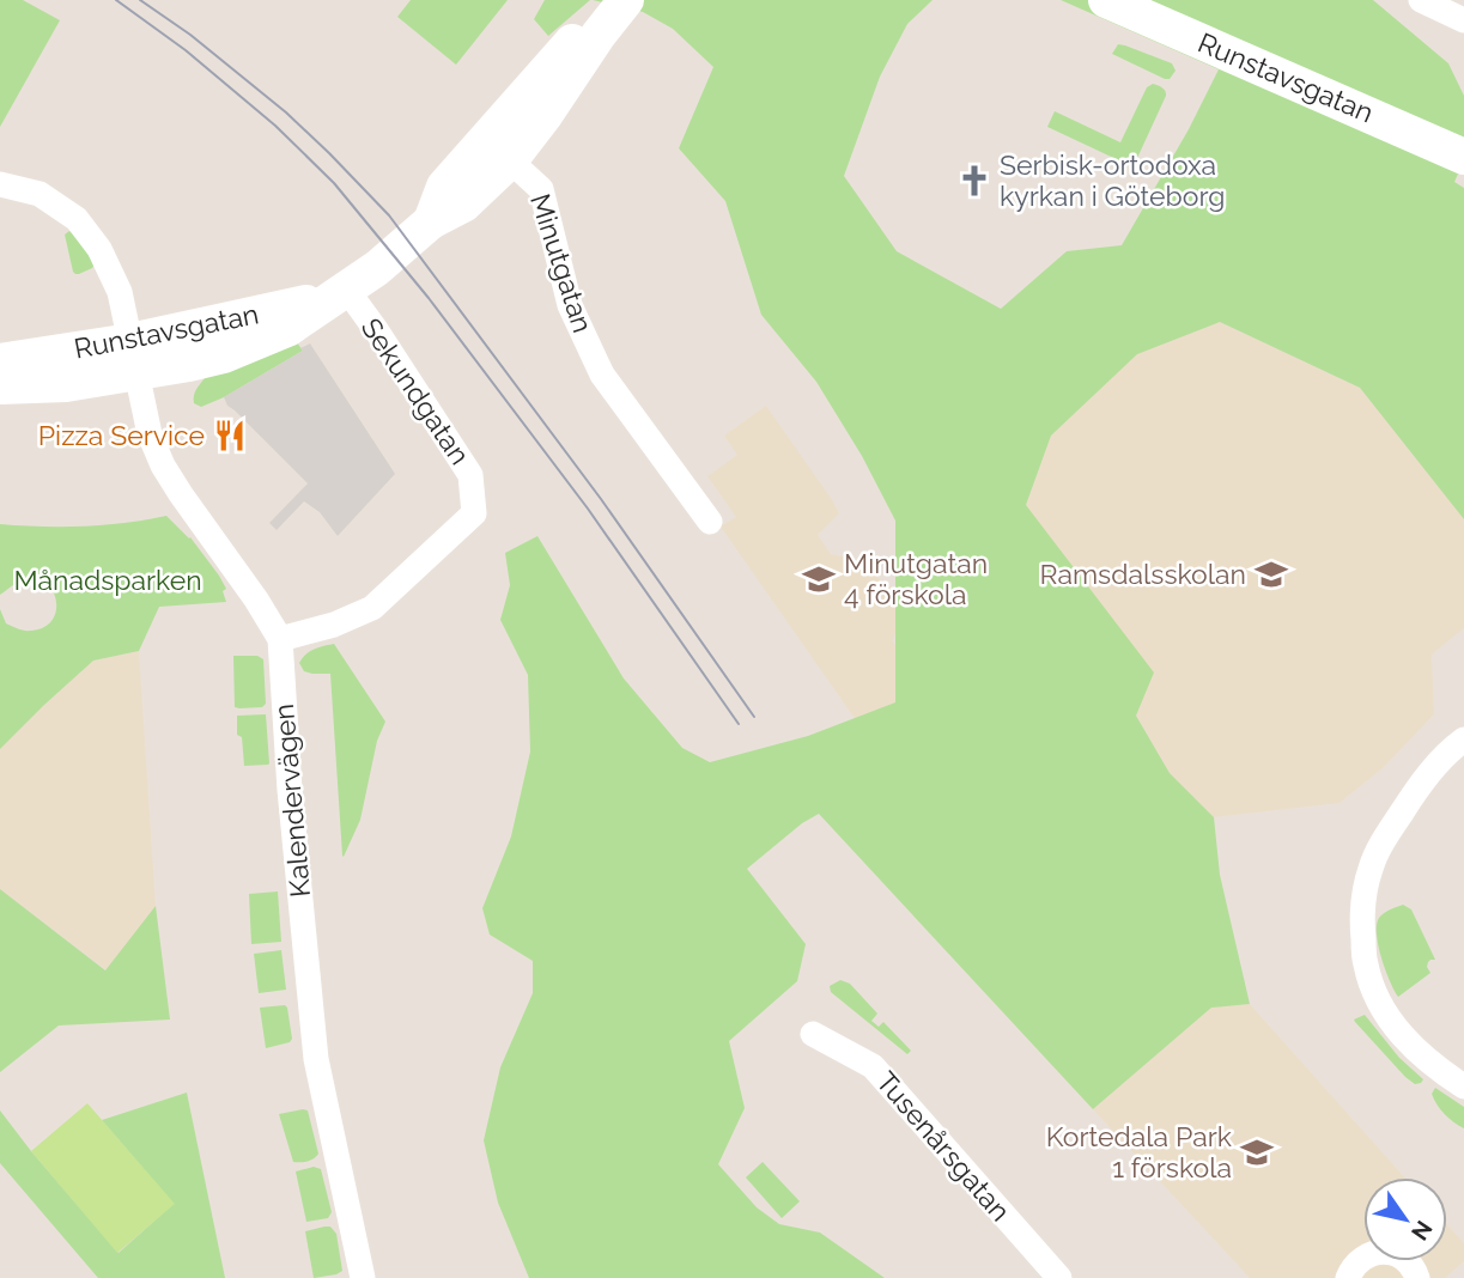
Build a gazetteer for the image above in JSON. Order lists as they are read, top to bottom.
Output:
{
  "streets": {
    "street": [
      "Runstavsgatan",
      "Minutgatan",
      "Sekundgatan",
      "Kalendervägen",
      "Tusenårsgatan"
    ]
  },
  "crossings": [
    ["Runstavsgatan", "Minutgatan"],
    ["Runstavsgatan", "Sekundgatan"],
    ["Runstavsgatan", "Kalendervägen"],
    ["Sekundgatan", "Kalendervägen"]
  ],
  "parks": ["Månadsparken"],
  "places": {
    "church": ["Serbisk-ortodoxa kyrkan i Göteborg"],
    "restaurant": ["Pizza Service"],
    "school or university": ["Ramsdalsskolan", "Minutgatan 4 förskola", "Kortedala Park 1 förskola"]
  },
  "north": "bottom right"
}
